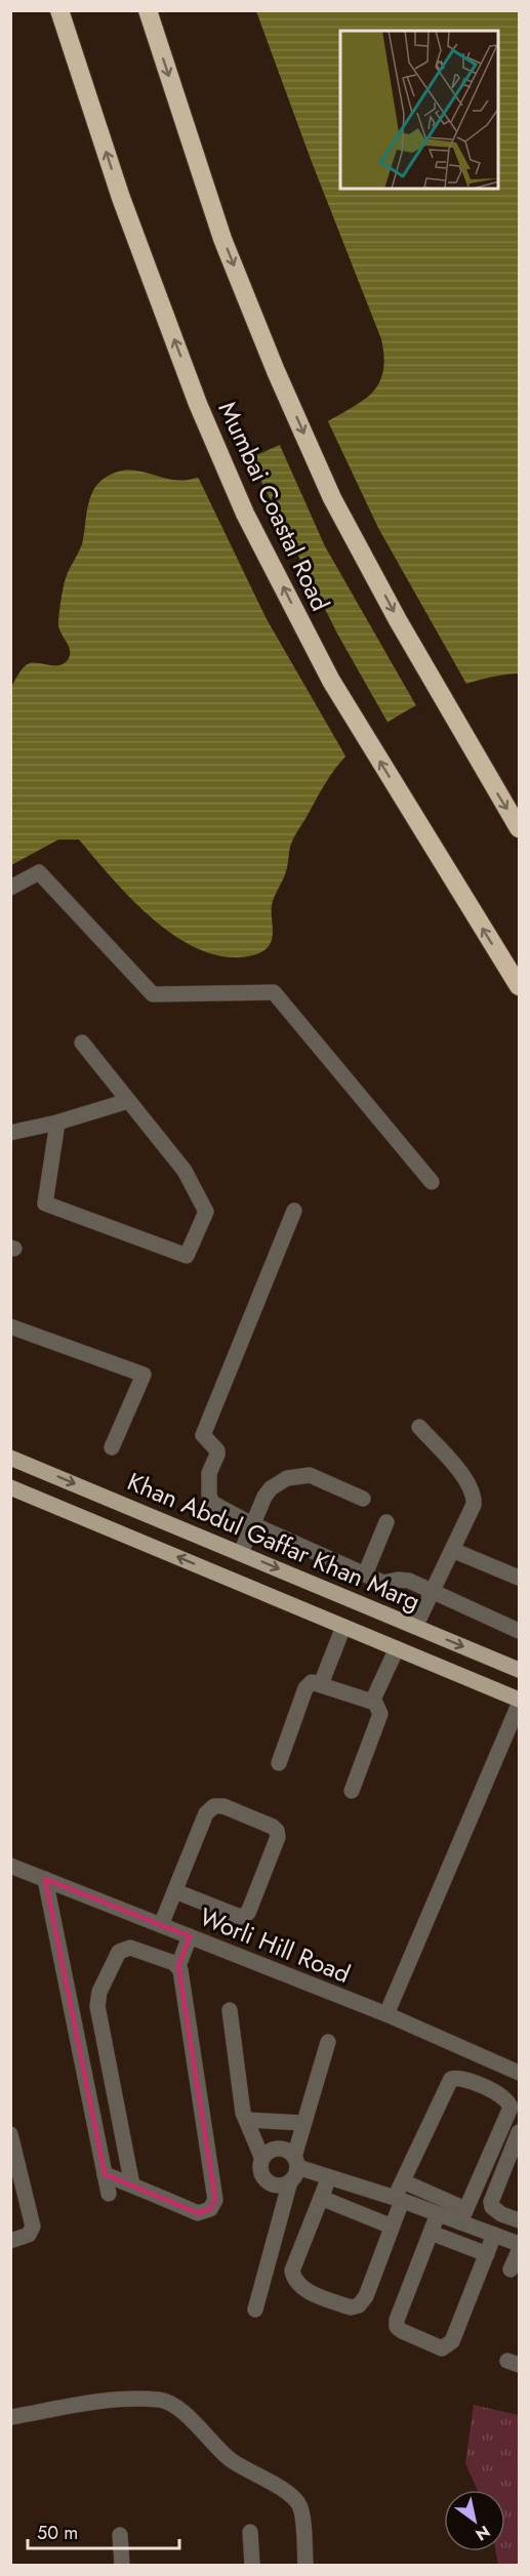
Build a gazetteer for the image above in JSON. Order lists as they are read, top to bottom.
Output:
{
  "streets": {
    "highway": ["Mumbai Coastal Road"],
    "main road": ["Khan Abdul Gaffar Khan Marg"],
    "street": ["Worli Hill Road"]
  },
  "scale_bar": "50 m",
  "north": "bottom right"
}
